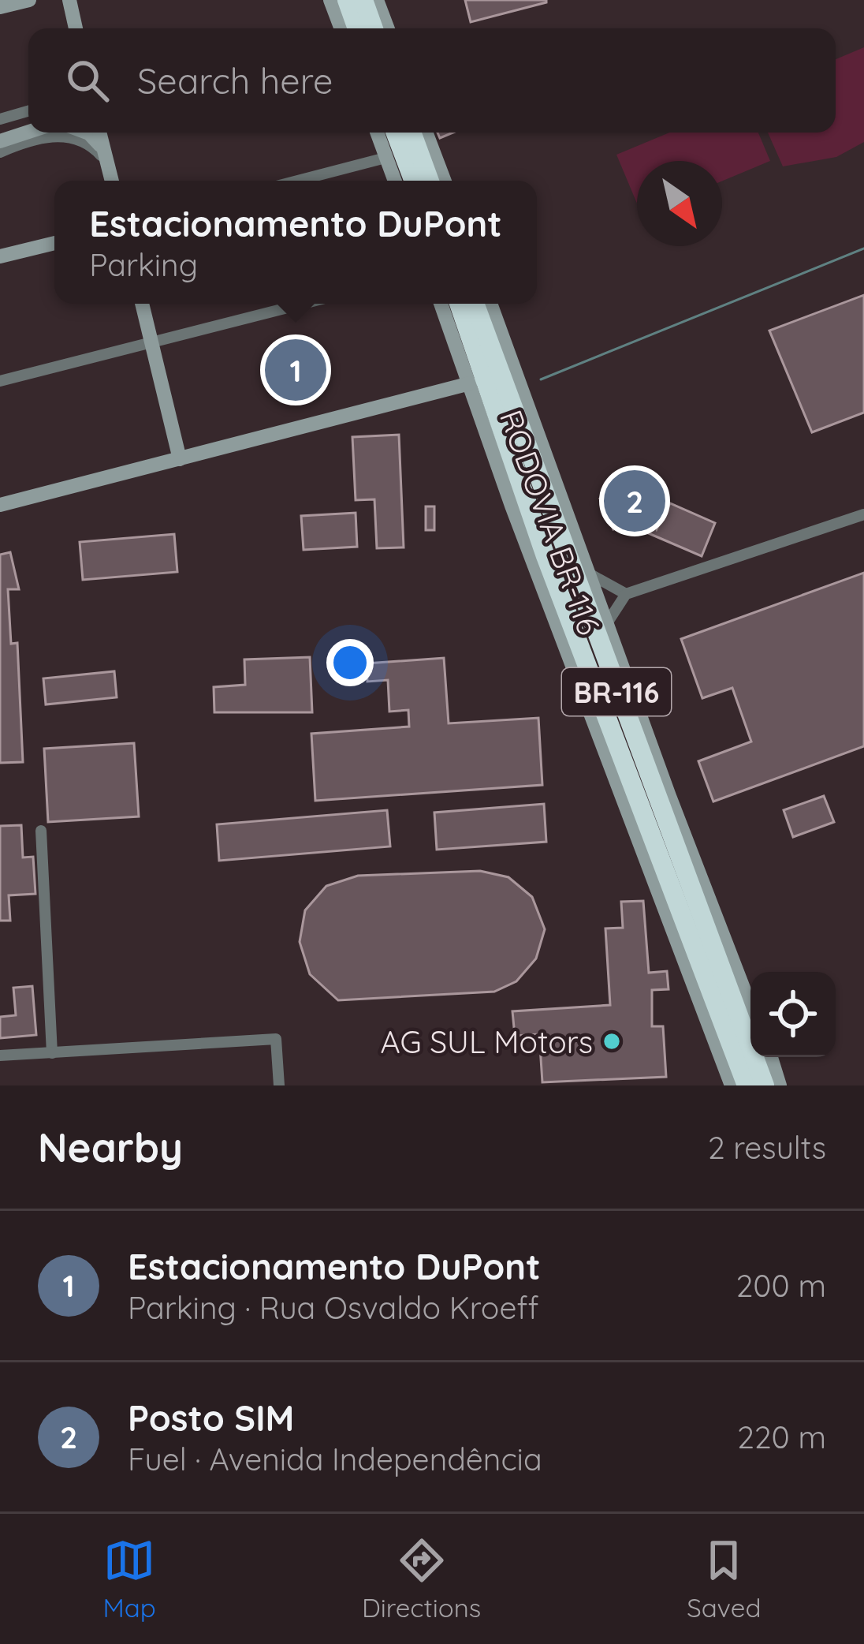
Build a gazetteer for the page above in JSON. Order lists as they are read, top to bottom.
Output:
{
  "streets": {
    "highway": ["RODOVIA BR-116", "BR-116"]
  },
  "places": ["AG SUL Motors"],
  "north": "bottom right",
  "page": {
    "search": "Search here",
    "popup": ["Estacionamento DuPont", "Parking"],
    "pins": ["1", "2"],
    "heading": ["Nearby", "2 results"],
    "list": [
      {
        "mark": "1",
        "name": "Estacionamento DuPont",
        "note": "Parking · Rua Osvaldo Kroeff",
        "value": "200 m"
      },
      {
        "mark": "2",
        "name": "Posto SIM",
        "note": "Fuel · Avenida Independência",
        "value": "220 m"
      }
    ],
    "nav": ["Map", "Directions", "Saved"]
  }
}
